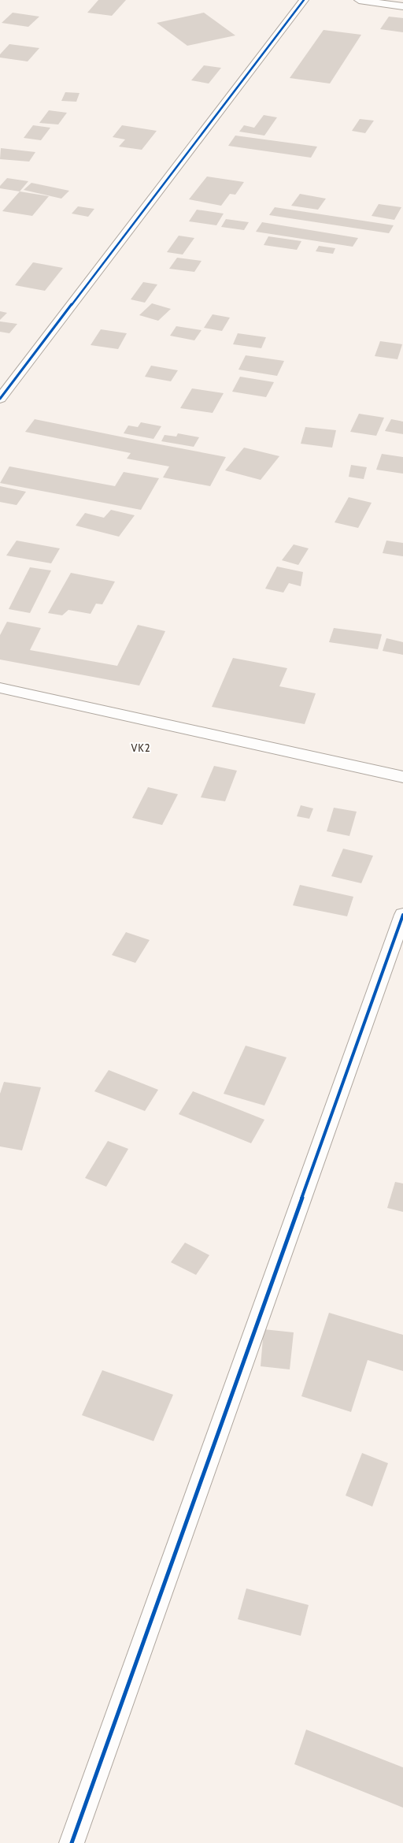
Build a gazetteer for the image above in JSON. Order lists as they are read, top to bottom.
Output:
{
  "districts": ["VK2"]
}
